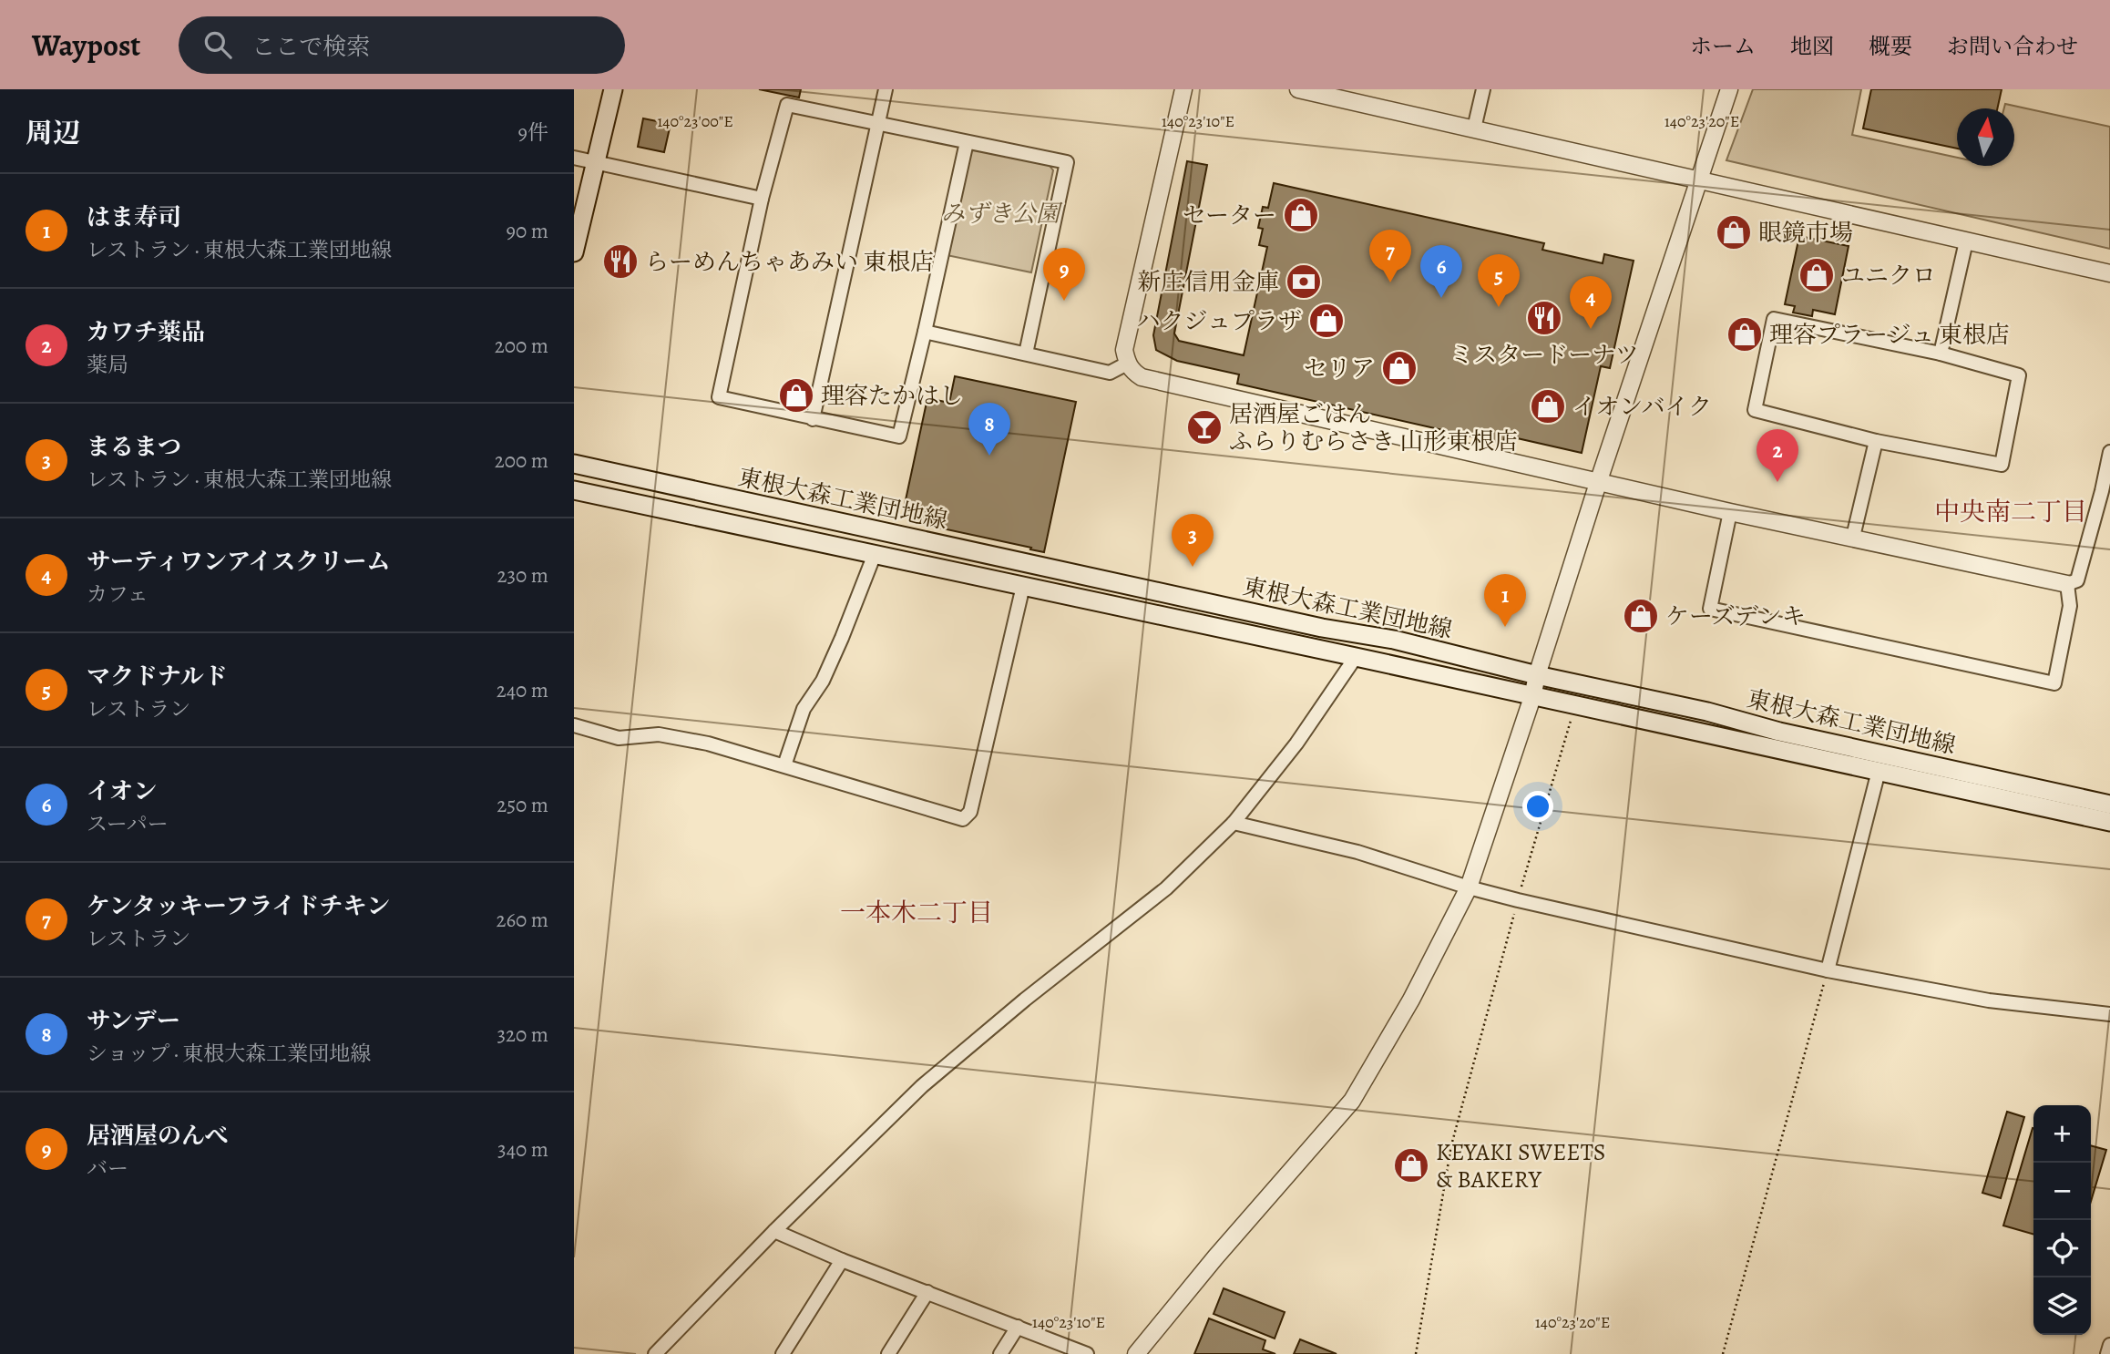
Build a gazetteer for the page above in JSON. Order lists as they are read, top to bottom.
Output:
{
  "streets": {
    "main road": ["東根大森工業団地線"]
  },
  "districts": ["中央南二丁目", "一本木二丁目"],
  "parks": ["みずき公園"],
  "places": {
    "shop": [
      "セーター",
      "眼鏡市場",
      "ユニクロ",
      "ハクジュプラザ",
      "理容プラージュ 東根店",
      "セリア",
      "理容たかはし",
      "イオンバイク",
      "ケーズデンキ",
      "KEYAKI SWEETS & BAKERY"
    ],
    "restaurant": ["らーめんちゃあみい 東根店", "ミスタードーナツ"],
    "bank": ["新庄信用金庫"],
    "bar": ["居酒屋ごはん ふらりむらさき 山形東根店"]
  },
  "north": "top",
  "page": {
    "header": "Waypost",
    "search": "ここで検索",
    "nav": [
      "ホーム",
      "地図",
      "概要",
      "お問い合わせ"
    ],
    "heading": ["周辺", "9件"],
    "list": [
      {
        "mark": "1",
        "name": "はま寿司",
        "note": "レストラン · 東根大森工業団地線",
        "value": "90 m"
      },
      {
        "mark": "2",
        "name": "カワチ薬品",
        "note": "薬局",
        "value": "200 m"
      },
      {
        "mark": "3",
        "name": "まるまつ",
        "note": "レストラン · 東根大森工業団地線",
        "value": "200 m"
      },
      {
        "mark": "4",
        "name": "サーティワンアイスクリーム",
        "note": "カフェ",
        "value": "230 m"
      },
      {
        "mark": "5",
        "name": "マクドナルド",
        "note": "レストラン",
        "value": "240 m"
      },
      {
        "mark": "6",
        "name": "イオン",
        "note": "スーパー",
        "value": "250 m"
      },
      {
        "mark": "7",
        "name": "ケンタッキーフライドチキン",
        "note": "レストラン",
        "value": "260 m"
      },
      {
        "mark": "8",
        "name": "サンデー",
        "note": "ショップ · 東根大森工業団地線",
        "value": "320 m"
      },
      {
        "mark": "9",
        "name": "居酒屋のんべ",
        "note": "バー",
        "value": "340 m"
      }
    ],
    "pins": [
      "7",
      "6",
      "9",
      "5",
      "4",
      "8",
      "2",
      "3",
      "1"
    ],
    "map_buttons": ["+", "−"]
  },
  "coordinates": ["140°23'00\"E", "140°23'10\"E", "140°23'20\"E"]
}
